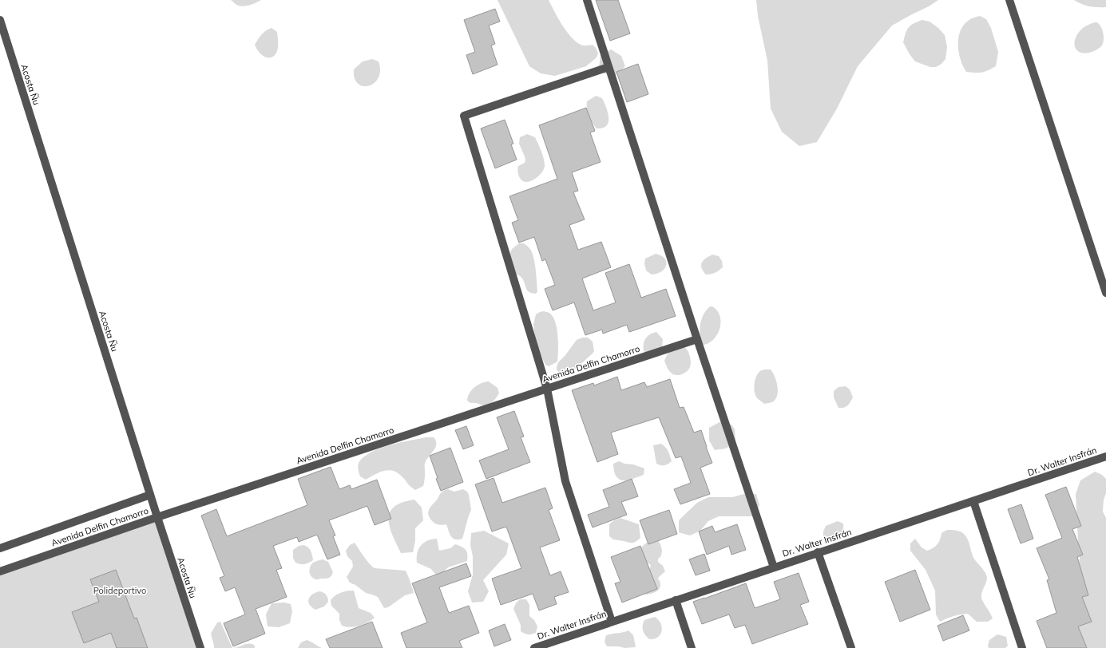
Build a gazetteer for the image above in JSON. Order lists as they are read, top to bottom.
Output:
{
  "streets": {
    "street": ["Acosta Ñu", "Avenida Delfin Chamorro", "Dr. Walter Insfrán"]
  },
  "crossings": [
    ["Acosta Ñu", "Avenida Delfin Chamorro"]
  ],
  "parks": ["Polideportivo"]
}
